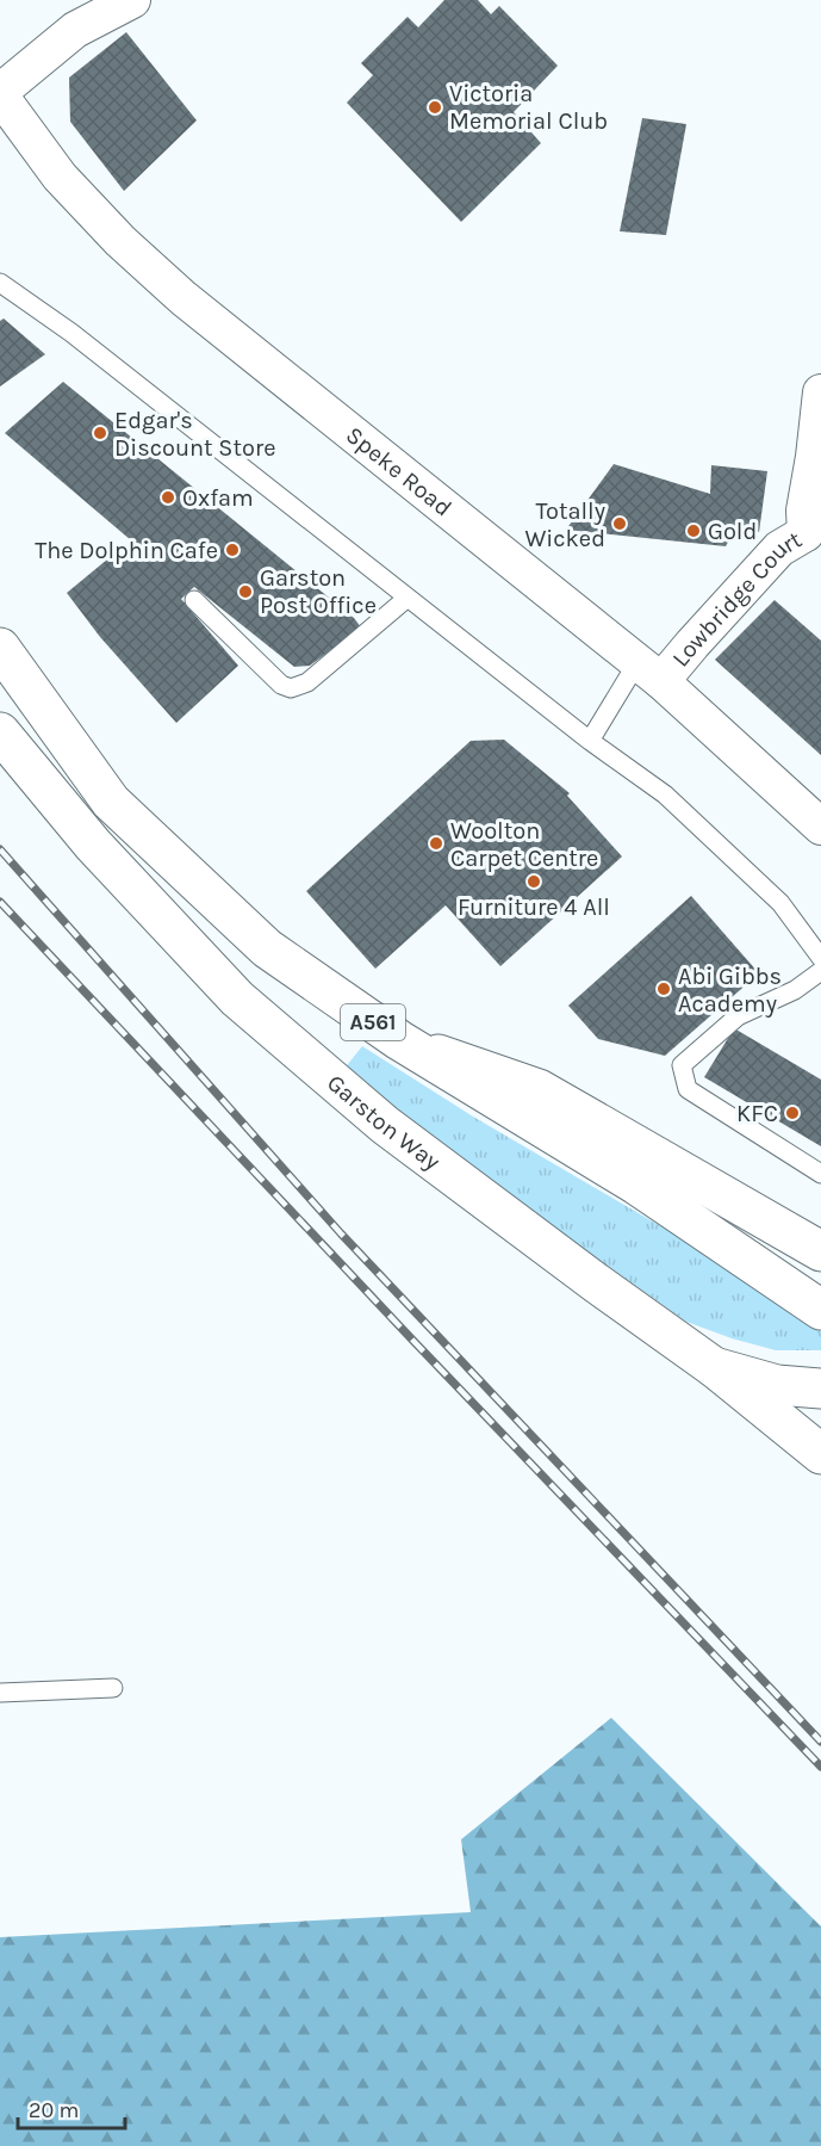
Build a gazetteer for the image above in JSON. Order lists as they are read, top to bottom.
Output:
{
  "streets": {
    "main road": ["A561", "Garston Way"],
    "street": ["Speke Road", "Lowbridge Court"]
  },
  "crossings": [
    ["Speke Road", "Lowbridge Court"]
  ],
  "places": [
    "Victoria Memorial Club",
    "Edgar's Discount Store",
    "Oxfam",
    "Totally Wicked",
    "Gold",
    "The Dolphin Cafe",
    "Garston Post Office",
    "Woolton Carpet Centre",
    "Furniture 4 All",
    "Abi Gibbs Academy",
    "KFC"
  ],
  "scale_bar": "20 m"
}
